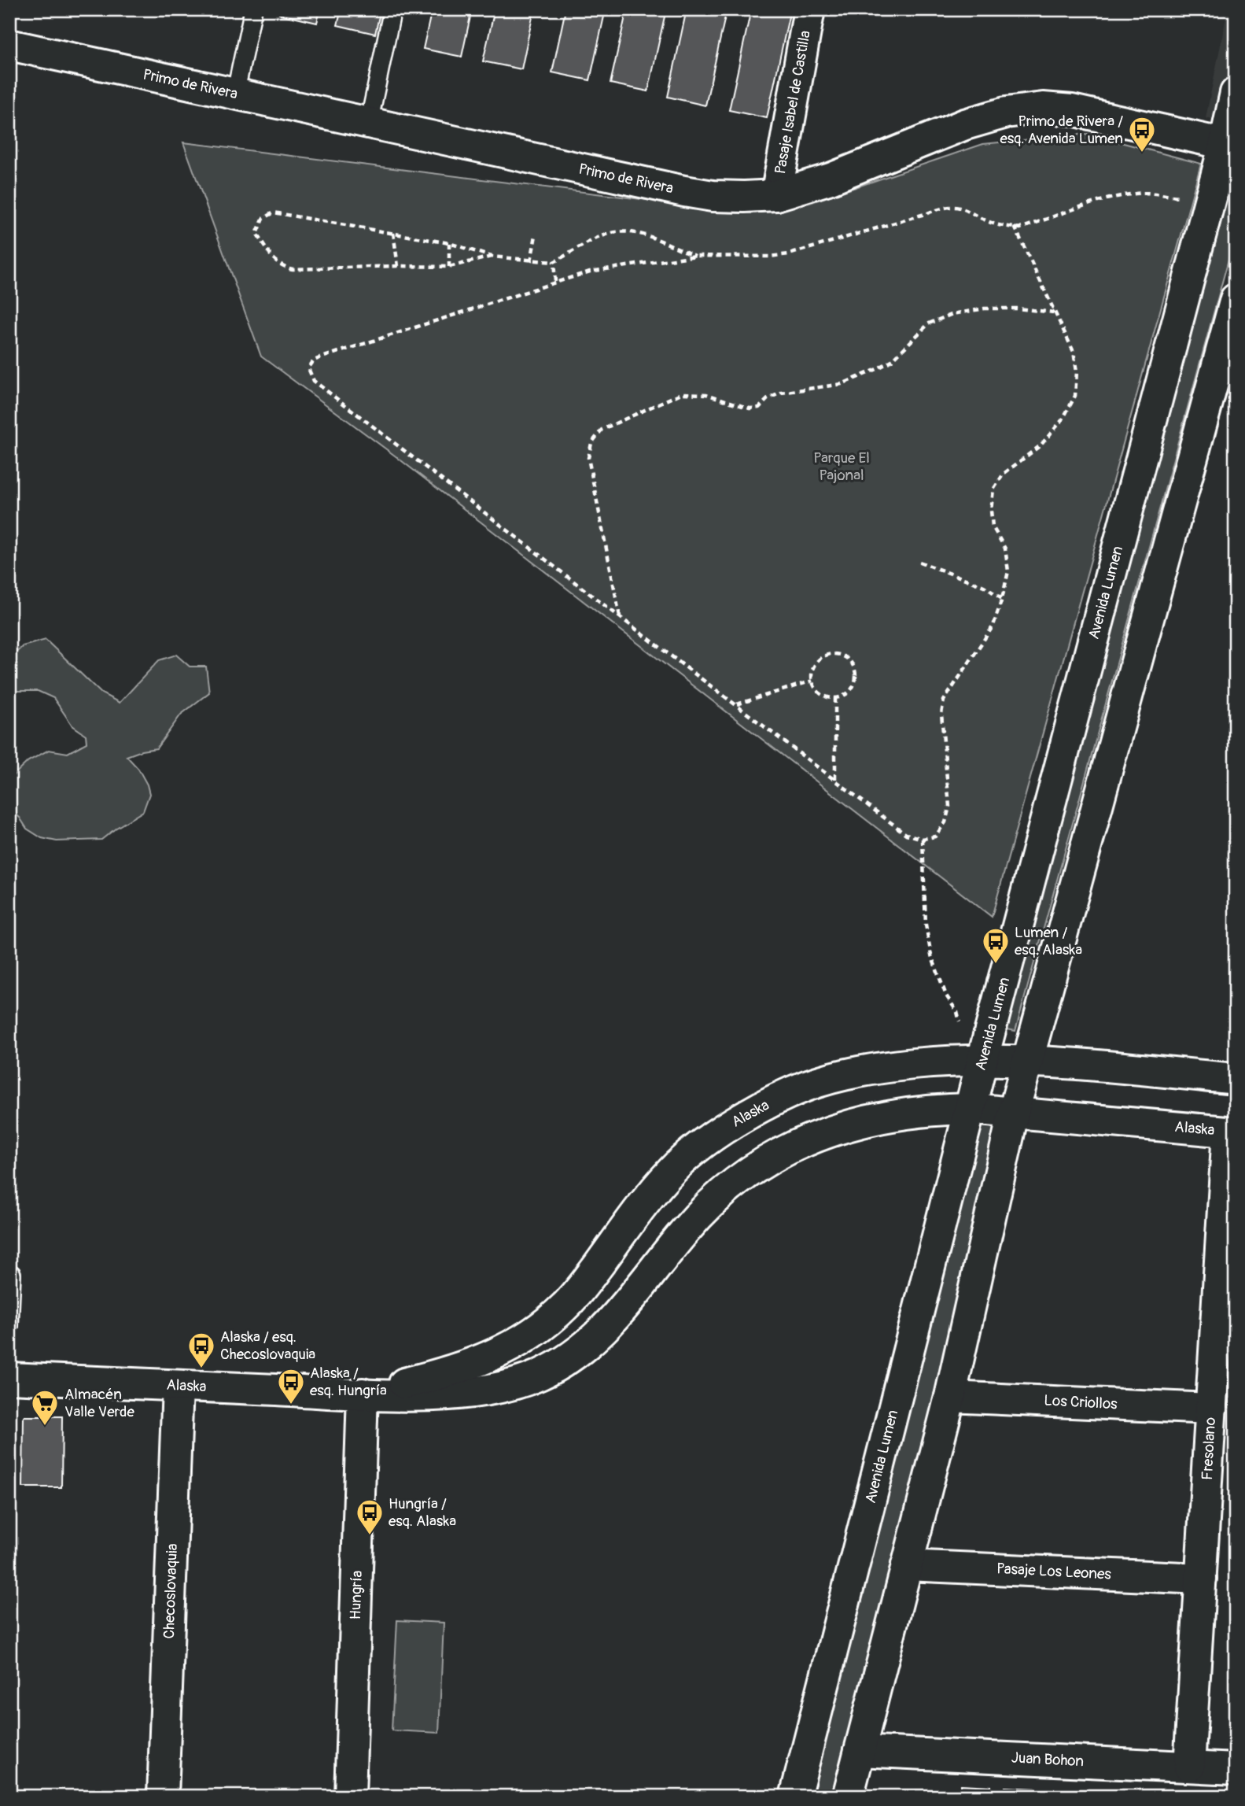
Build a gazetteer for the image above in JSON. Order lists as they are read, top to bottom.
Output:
{
  "streets": {
    "street": [
      "Primo de Rivera",
      "Pasaje Isabel de Castilla",
      "Avenida Lumen",
      "Alaska",
      "Los Criollos",
      "Fresolano",
      "Pasaje Los Leones",
      "Checoslovaquia",
      "Hungría",
      "Juan Bohon"
    ]
  },
  "crossings": [
    ["Primo de Rivera", "Pasaje Isabel de Castilla"],
    ["Primo de Rivera", "Avenida Lumen"],
    ["Avenida Lumen", "Alaska"],
    ["Alaska", "Fresolano"],
    ["Alaska", "Checoslovaquia"],
    ["Alaska", "Hungría"],
    ["Los Criollos", "Fresolano"],
    ["Fresolano", "Pasaje Los Leones"],
    ["Fresolano", "Juan Bohon"]
  ],
  "parks": ["Parque El Pajonal"],
  "places": {
    "bus stop": [
      "Primo de Rivera / esq. Avenida Lumen",
      "Lumen / esq. Alaska",
      "Alaska / esq. Checoslovaquia",
      "Alaska / esq. Hungría",
      "Hungría / esq. Alaska"
    ],
    "supermarket": ["Almacén Valle Verde"]
  }
}
